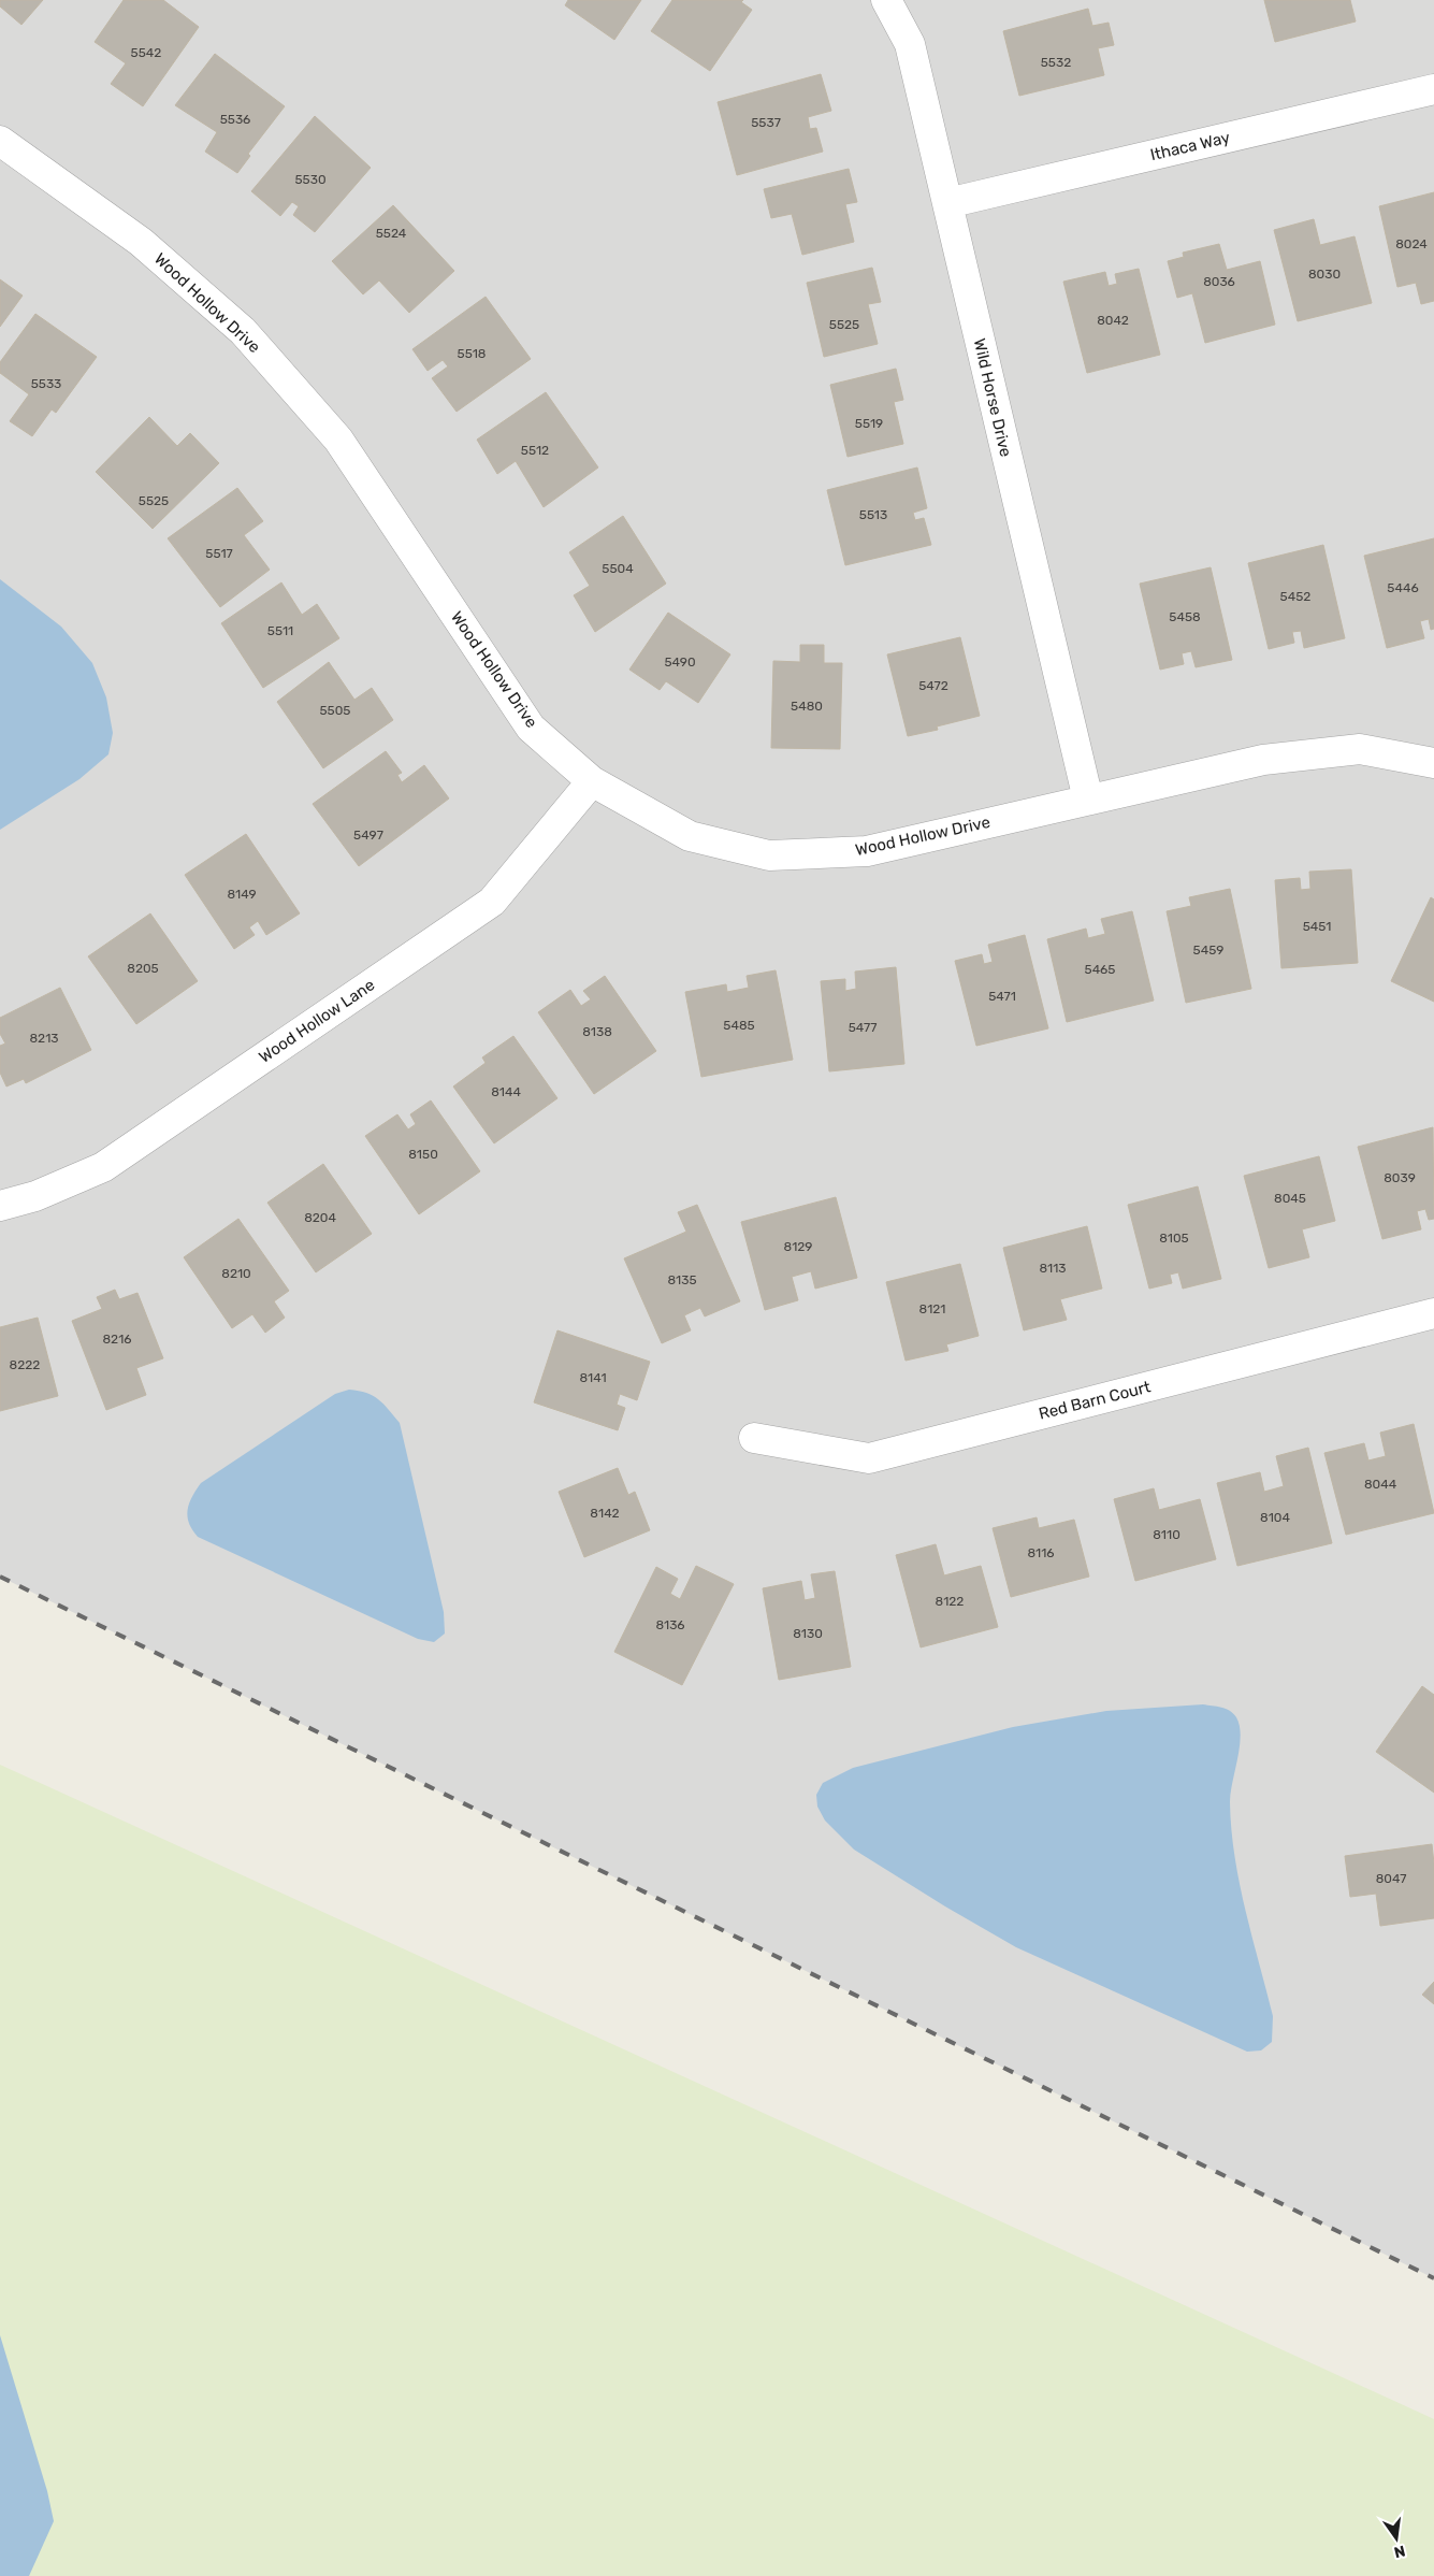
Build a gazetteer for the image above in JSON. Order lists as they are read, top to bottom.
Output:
{
  "streets": {
    "street": [
      "Ithaca Way",
      "Wood Hollow Drive",
      "Wild Horse Drive",
      "Wood Hollow Lane",
      "Red Barn Court"
    ]
  },
  "crossings": [
    ["Ithaca Way", "Wild Horse Drive"],
    ["Wood Hollow Drive", "Wild Horse Drive"],
    ["Wood Hollow Drive", "Wood Hollow Lane"]
  ],
  "house_numbers": [
    "5542",
    "5532",
    "5536",
    "5537",
    "5530",
    "5524",
    "8024",
    "8030",
    "8036",
    "8042",
    "5525",
    "5518",
    "5533",
    "5519",
    "5512",
    "5525",
    "5513",
    "5517",
    "5504",
    "5446",
    "5452",
    "5458",
    "5511",
    "5490",
    "5472",
    "5480",
    "5505",
    "5497",
    "8149",
    "5451",
    "5459",
    "8205",
    "5465",
    "5471",
    "5485",
    "5477",
    "8138",
    "8213",
    "8144",
    "8150",
    "8039",
    "8045",
    "8204",
    "8105",
    "8129",
    "8113",
    "8210",
    "8135",
    "8121",
    "8216",
    "8222",
    "8141",
    "8044",
    "8142",
    "8104",
    "8110",
    "8116",
    "8122",
    "8136",
    "8130",
    "8047"
  ],
  "north": "bottom"
}
